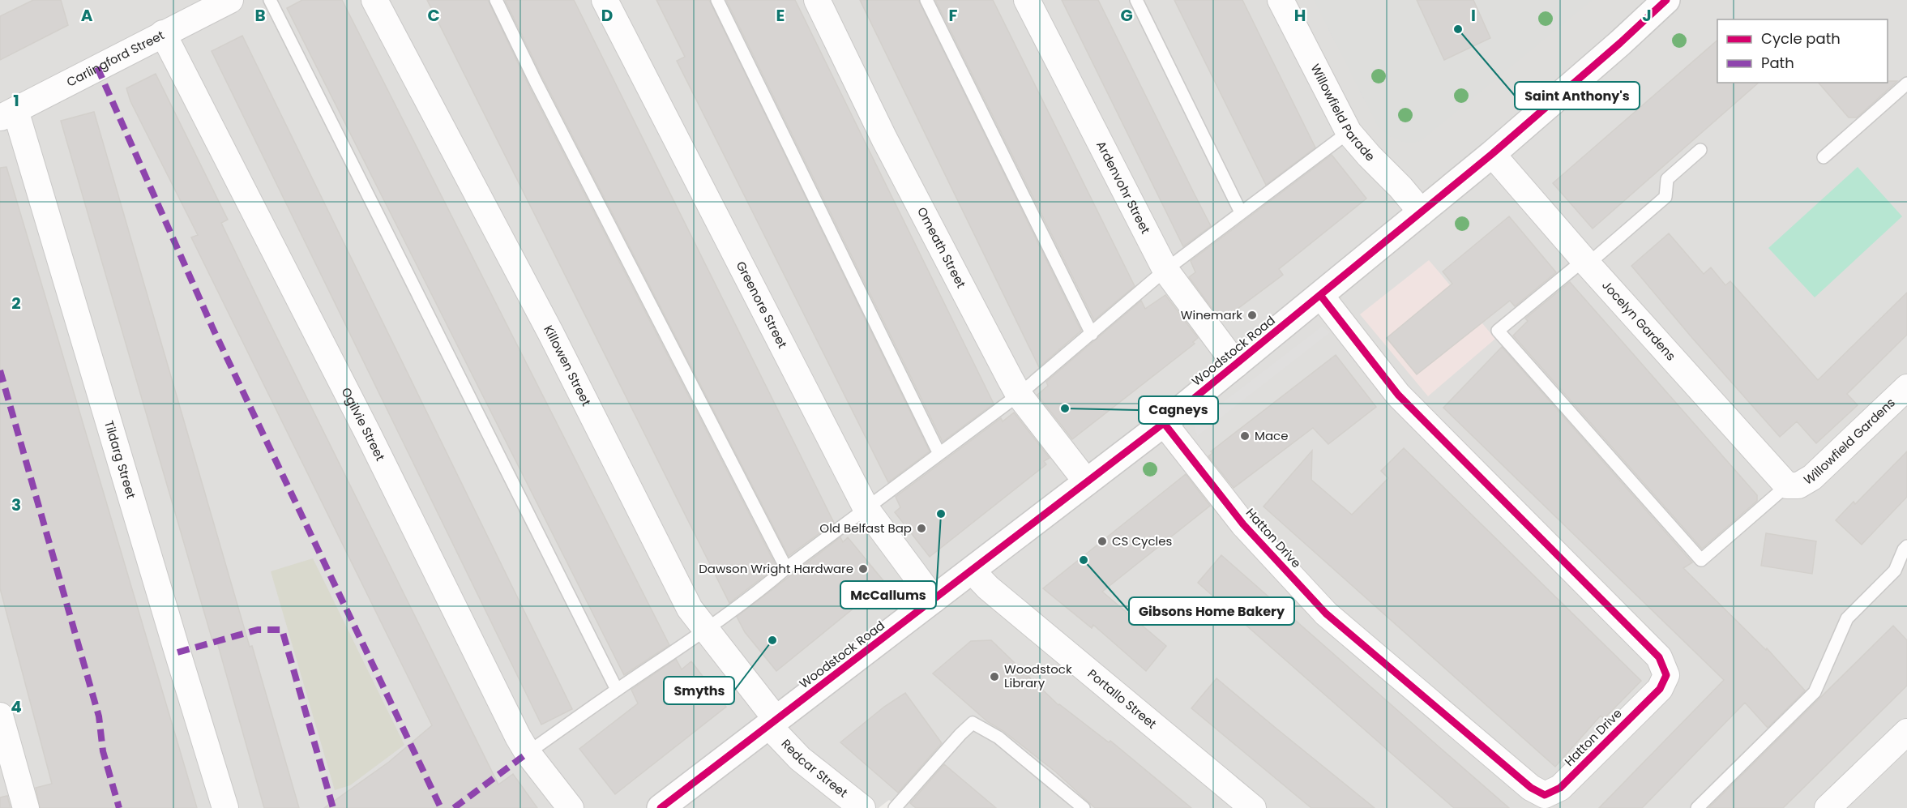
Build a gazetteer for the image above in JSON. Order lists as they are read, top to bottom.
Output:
{
  "streets": {
    "street": [
      "Carlingford Street",
      "Willowfield Parade",
      "Ardenvohr Street",
      "Omeath Street",
      "Greenore Street",
      "Jocelyn Gardens",
      "Woodstock Road",
      "Killowen Street",
      "Ogilvie Street",
      "Willowfield Gardens",
      "Tildarg Street",
      "Hatton Drive",
      "Portallo Street",
      "Redcar Street"
    ]
  },
  "crossings": [
    ["Carlingford Street", "Ogilvie Street"],
    ["Carlingford Street", "Tildarg Street"],
    ["Willowfield Parade", "Woodstock Road"],
    ["Ardenvohr Street", "Woodstock Road"],
    ["Omeath Street", "Woodstock Road"],
    ["Greenore Street", "Woodstock Road"],
    ["Jocelyn Gardens", "Woodstock Road"],
    ["Jocelyn Gardens", "Willowfield Gardens"],
    ["Woodstock Road", "Killowen Street"],
    ["Woodstock Road", "Hatton Drive"],
    ["Woodstock Road", "Portallo Street"],
    ["Woodstock Road", "Redcar Street"],
    ["Killowen Street", "Redcar Street"]
  ],
  "places": [
    "Saint Anthony's",
    "Winemark",
    "Cagneys",
    "Mace",
    "McCallums",
    "Old Belfast Bap",
    "CS Cycles",
    "Gibsons Home Bakery",
    "Dawson Wright Hardware",
    "Smyths",
    "Woodstock Library"
  ],
  "legend": ["Cycle path", "Path"],
  "grid": {
    "columns": [
      "A",
      "B",
      "C",
      "D",
      "E",
      "F",
      "G",
      "H",
      "I",
      "J"
    ],
    "rows": [
      "1",
      "2",
      "3",
      "4"
    ]
  }
}
